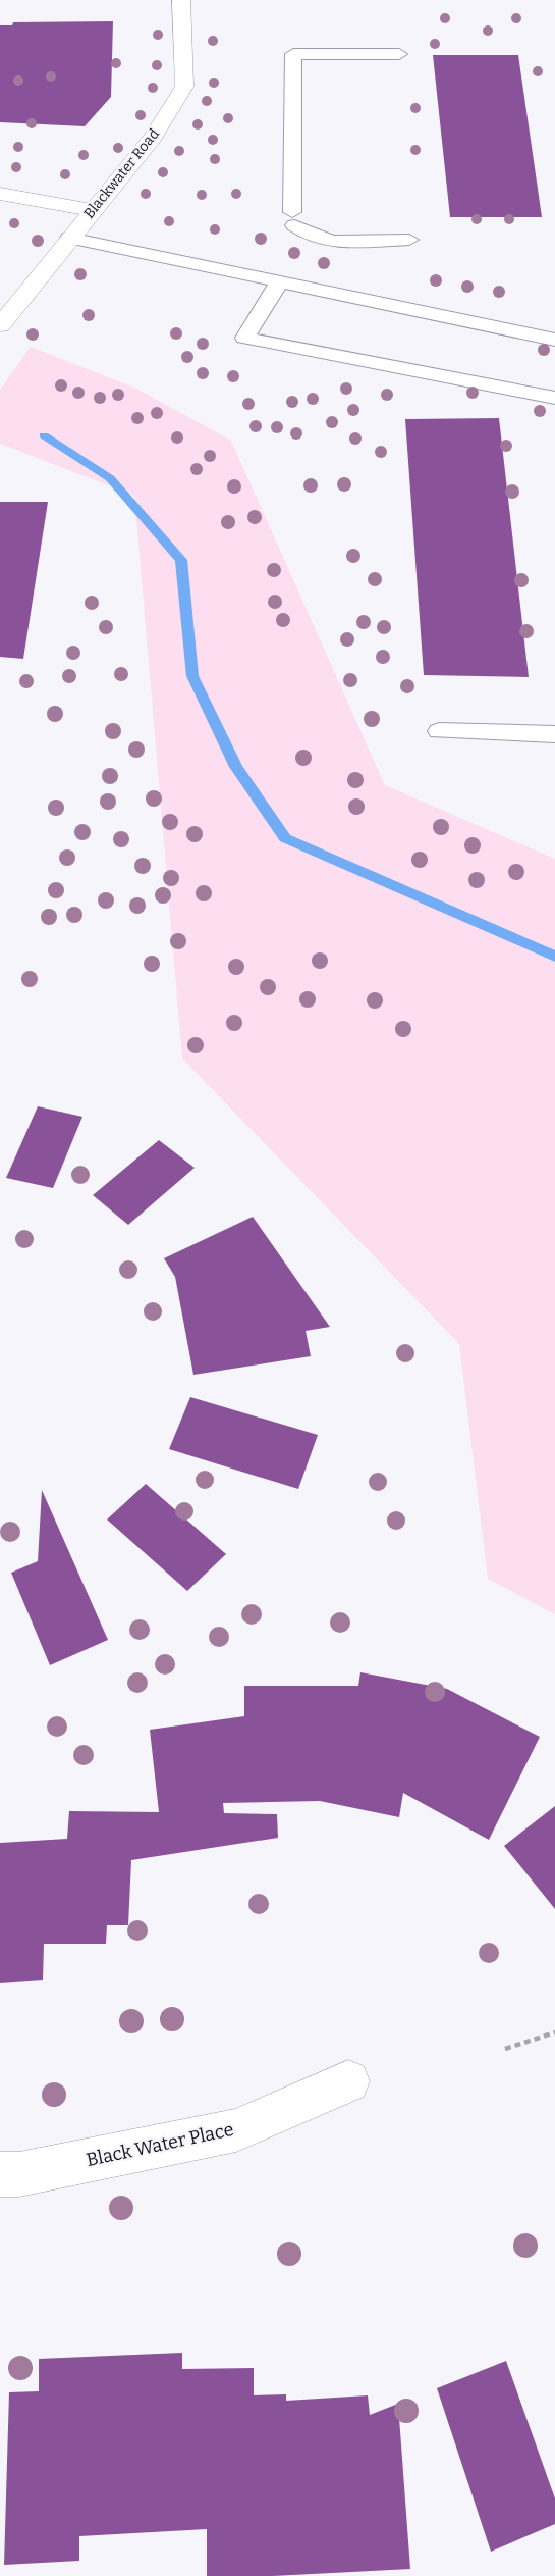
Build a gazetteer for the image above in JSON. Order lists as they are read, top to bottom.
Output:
{
  "streets": {
    "street": ["Blackwater Road", "Black Water Place"]
  }
}
